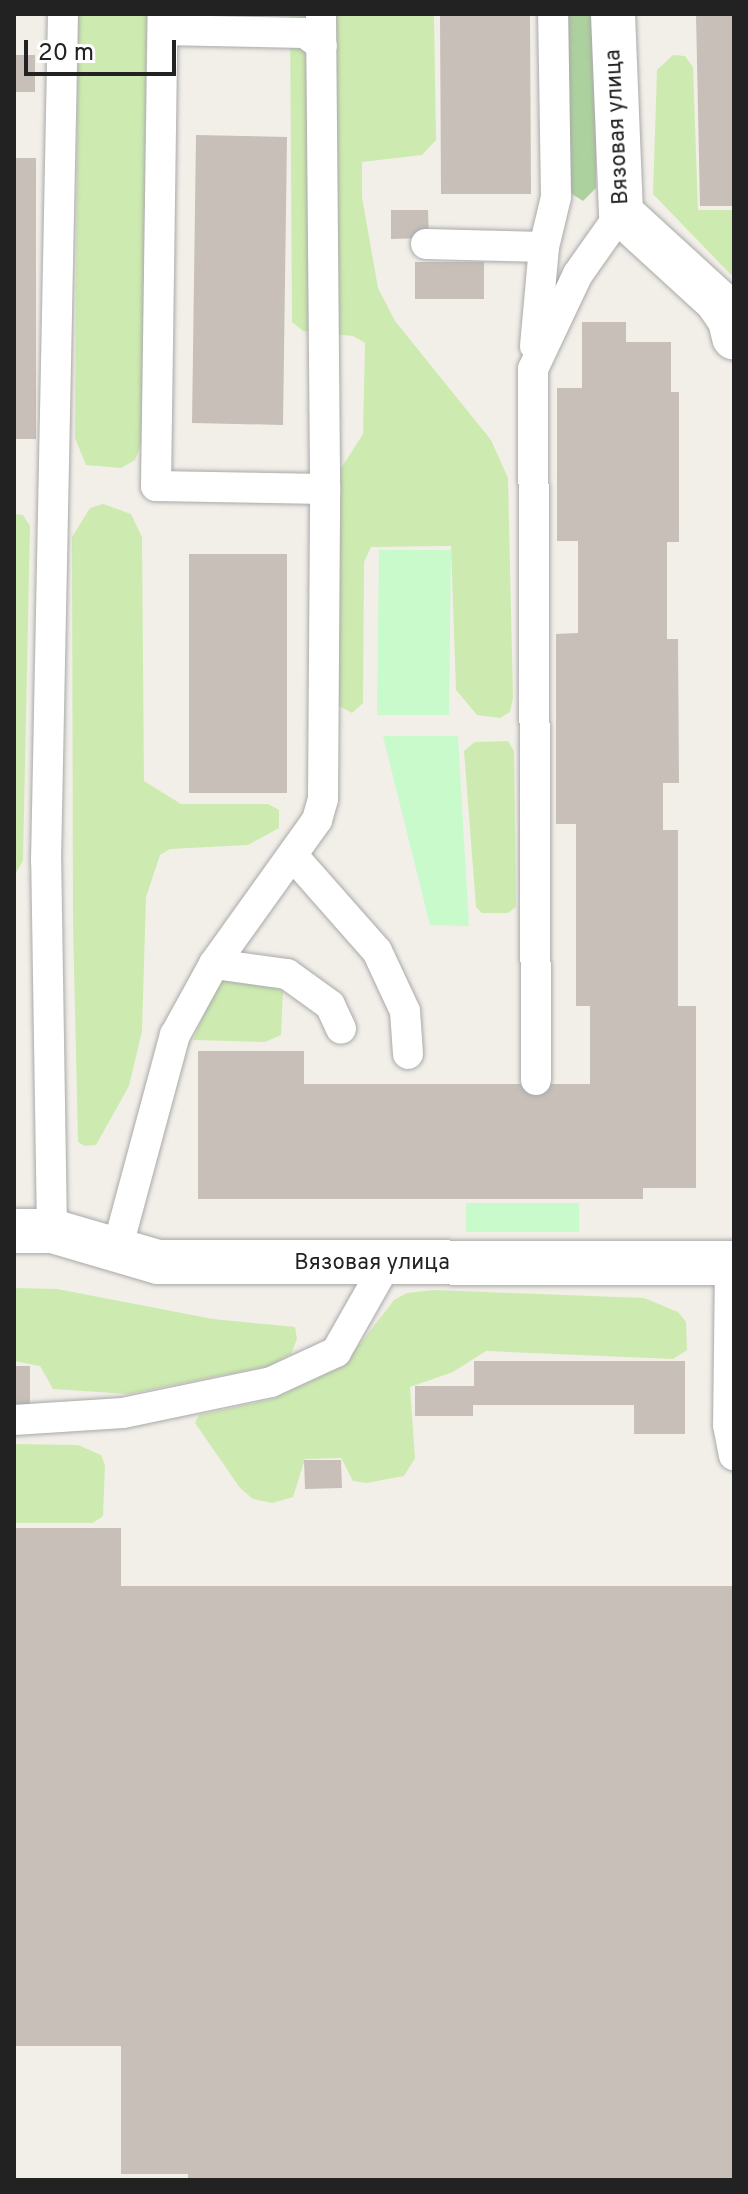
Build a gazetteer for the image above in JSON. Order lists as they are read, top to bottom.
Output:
{
  "streets": {
    "street": ["Вязовая улица"]
  },
  "scale_bar": "20 m"
}
